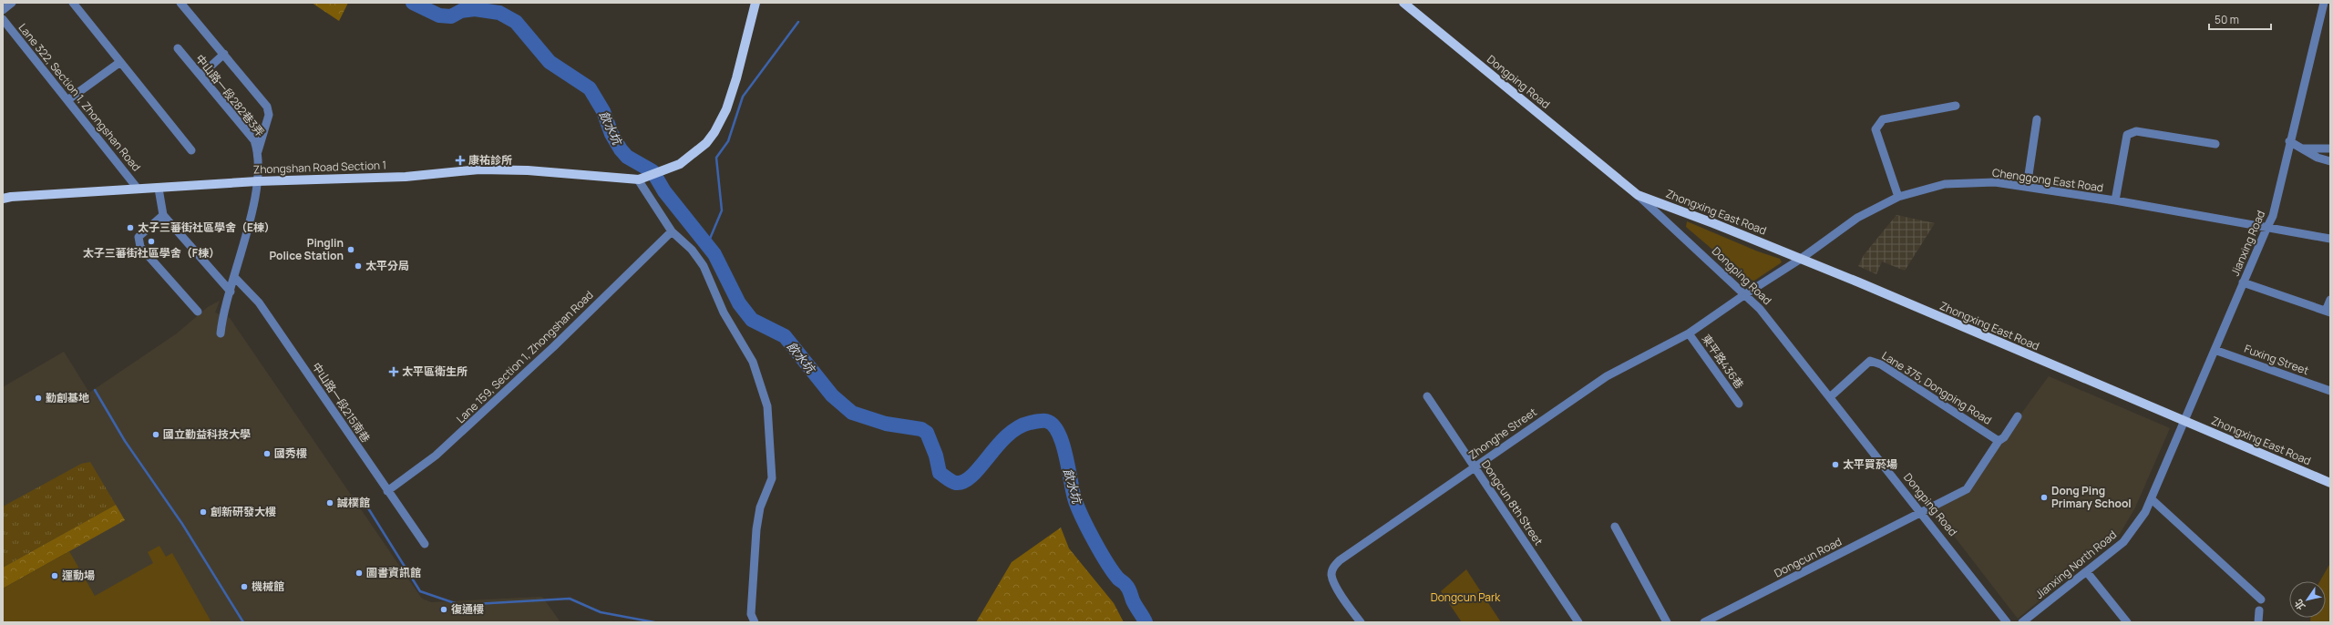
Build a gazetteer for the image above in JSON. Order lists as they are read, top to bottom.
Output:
{
  "streets": {
    "main road": ["Dongping Road", "Zhongshan Road Section 1", "Zhongxing East Road"],
    "street": [
      "中山路一段282巷3弄",
      "Lane 322, Section 1, Zhongshan Road",
      "Chenggong East Road",
      "Jianxing Road",
      "Lane 159, Section 1, Zhongshan Road",
      "Fuxing Street",
      "東平路436巷",
      "Lane 375, Dongping Road",
      "中山路一段215南巷",
      "Zhonghe Street",
      "Dongcun 8th Street",
      "Dongcun Road",
      "Jianxing North Road"
    ]
  },
  "crossings": [
    ["Dongping Road", "Chenggong East Road"],
    ["Dongping Road", "Zhongxing East Road"],
    ["Dongping Road", "Lane 375, Dongping Road"],
    ["Dongping Road", "Zhonghe Street"],
    ["Dongping Road", "Dongcun Road"],
    ["中山路一段282巷3弄", "Zhongshan Road Section 1"],
    ["中山路一段282巷3弄", "中山路一段215南巷"],
    ["Lane 322, Section 1, Zhongshan Road", "Zhongshan Road Section 1"],
    ["Chenggong East Road", "Zhongxing East Road"],
    ["Chenggong East Road", "Jianxing Road"],
    ["Chenggong East Road", "Zhonghe Street"],
    ["Zhongxing East Road", "Jianxing Road"],
    ["Zhongxing East Road", "Jianxing North Road"],
    ["Jianxing Road", "Fuxing Street"],
    ["Jianxing Road", "Jianxing North Road"],
    ["Lane 159, Section 1, Zhongshan Road", "中山路一段215南巷"],
    ["東平路436巷", "Zhonghe Street"],
    ["Zhonghe Street", "Dongcun 8th Street"]
  ],
  "water": ["飲水坑"],
  "parks": ["Dongcun Park"],
  "places": {
    "health": ["康祐診所", "太平區衛生所"],
    "other": [
      "太子三蕃街社區學舍（E棟）",
      "太子三蕃街社區學舍（F棟）",
      "Pinglin Police Station",
      "太平分局",
      "勤創基地",
      "國立勤益科技大學",
      "國秀樓",
      "太平買菸場",
      "Dong Ping Primary School",
      "誠樸館",
      "創新研發大樓",
      "圖書資訊館",
      "運動場",
      "機械館",
      "復通樓"
    ]
  },
  "scale_bar": "50 m",
  "north": "bottom left"
}
